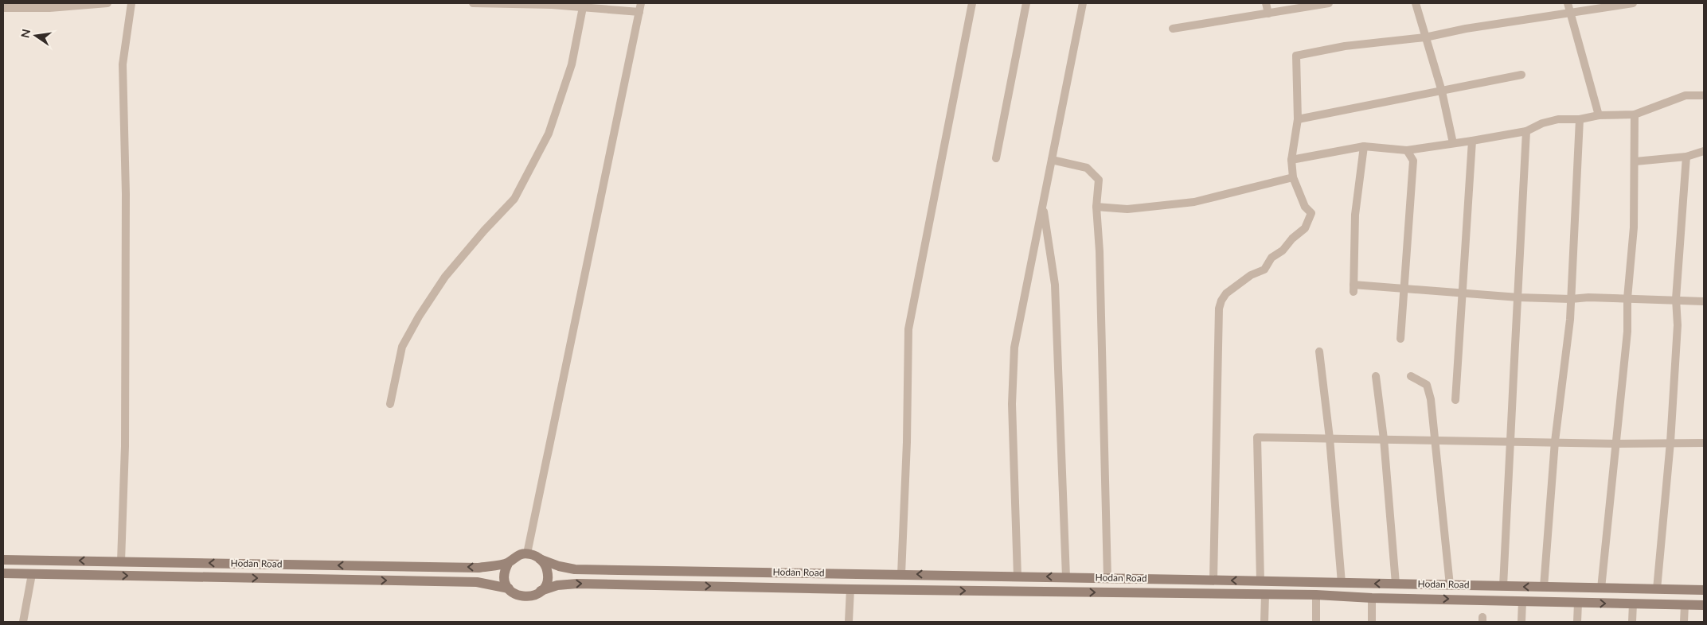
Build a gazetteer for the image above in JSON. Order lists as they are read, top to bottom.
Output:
{
  "streets": {
    "main road": ["Hodan Road"]
  },
  "north": "left"
}
